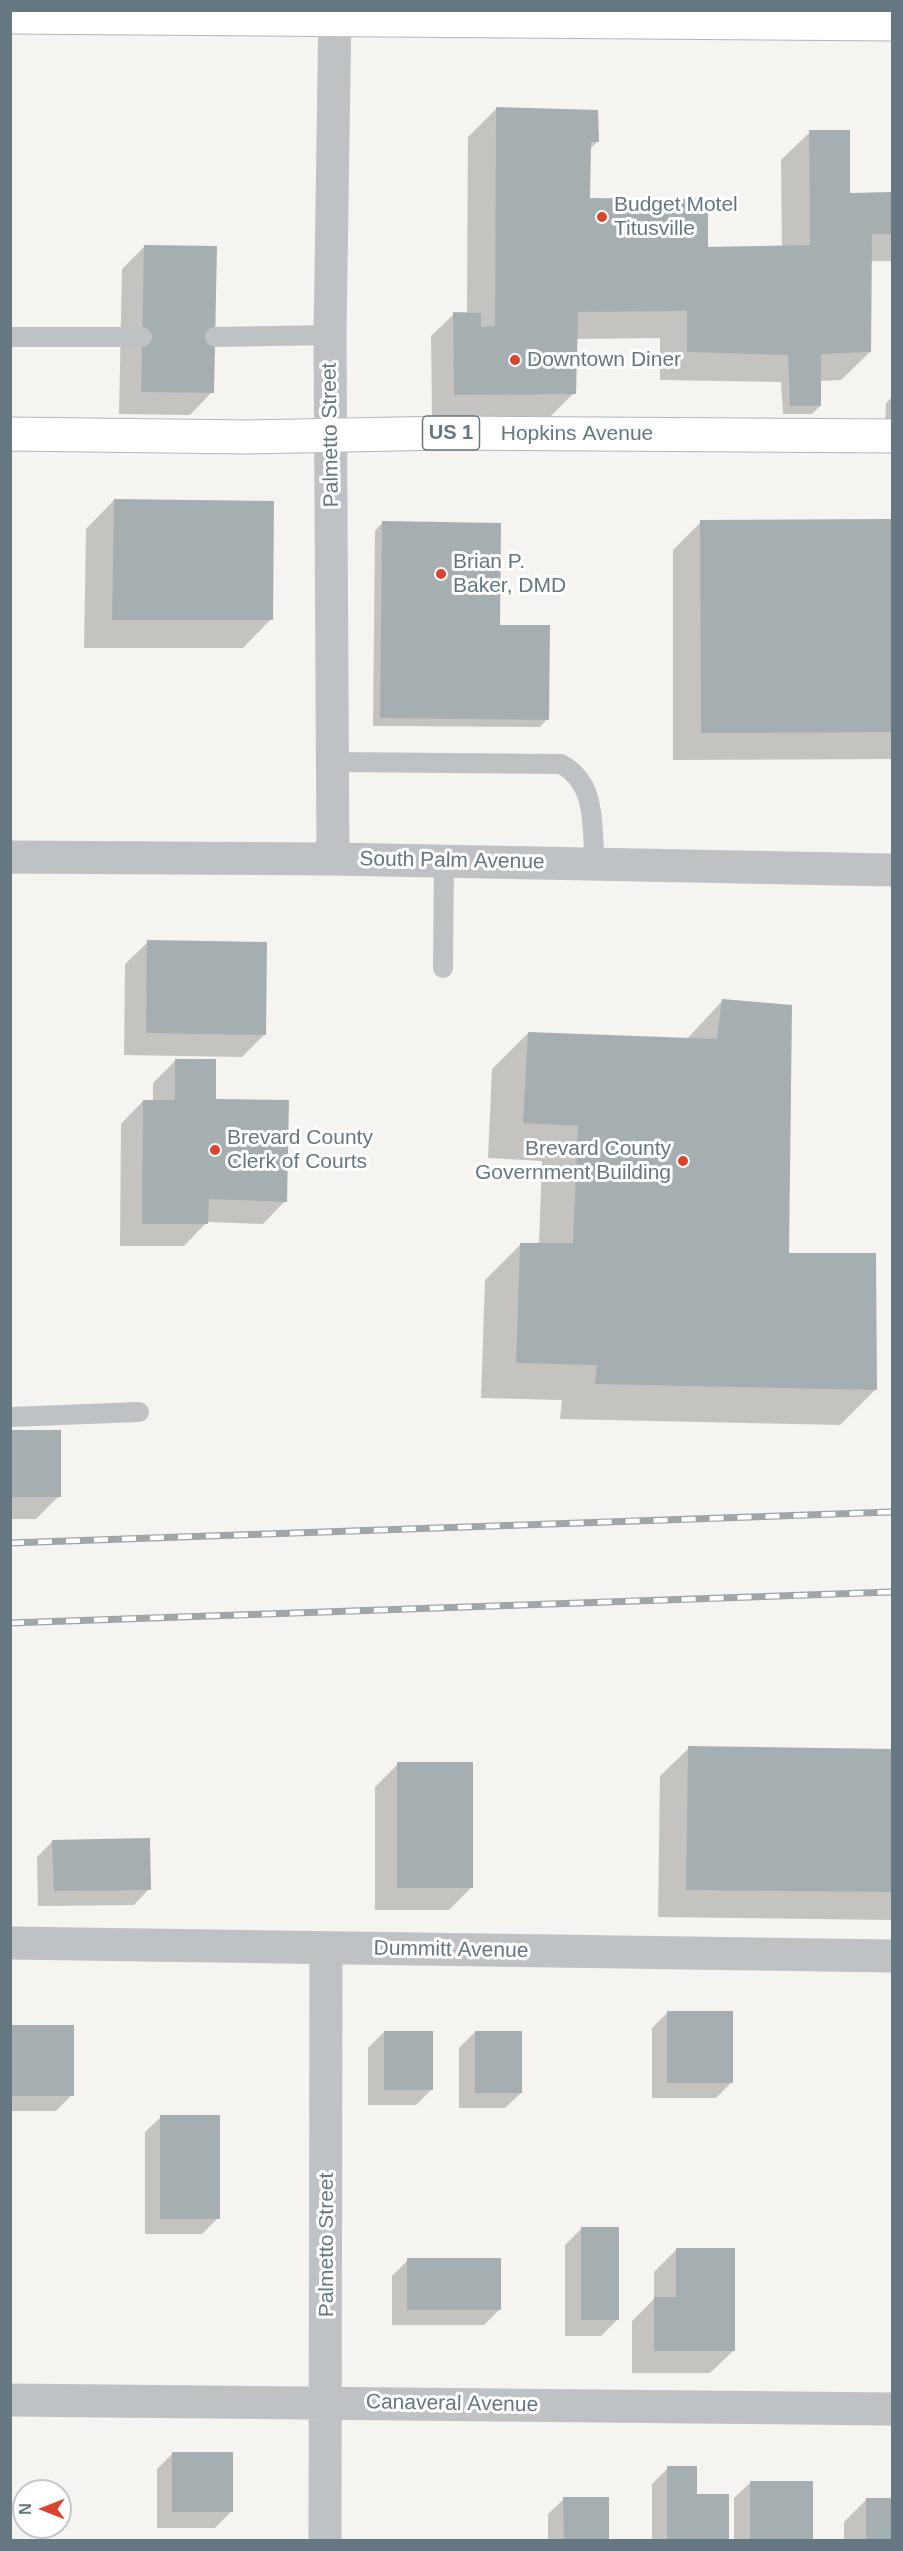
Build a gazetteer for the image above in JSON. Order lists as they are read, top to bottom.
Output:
{
  "streets": {
    "main road": ["US 1", "Hopkins Avenue"],
    "street": [
      "Palmetto Street",
      "South Palm Avenue",
      "Dummitt Avenue",
      "Canaveral Avenue"
    ]
  },
  "crossings": [
    ["Hopkins Avenue", "Palmetto Street"],
    ["Palmetto Street", "South Palm Avenue"],
    ["Palmetto Street", "Dummitt Avenue"],
    ["Palmetto Street", "Canaveral Avenue"]
  ],
  "places": [
    "Budget Motel Titusville",
    "Downtown Diner",
    "Brian P. Baker, DMD",
    "Brevard County Clerk of Courts",
    "Brevard County Government Building"
  ],
  "north": "left"
}
